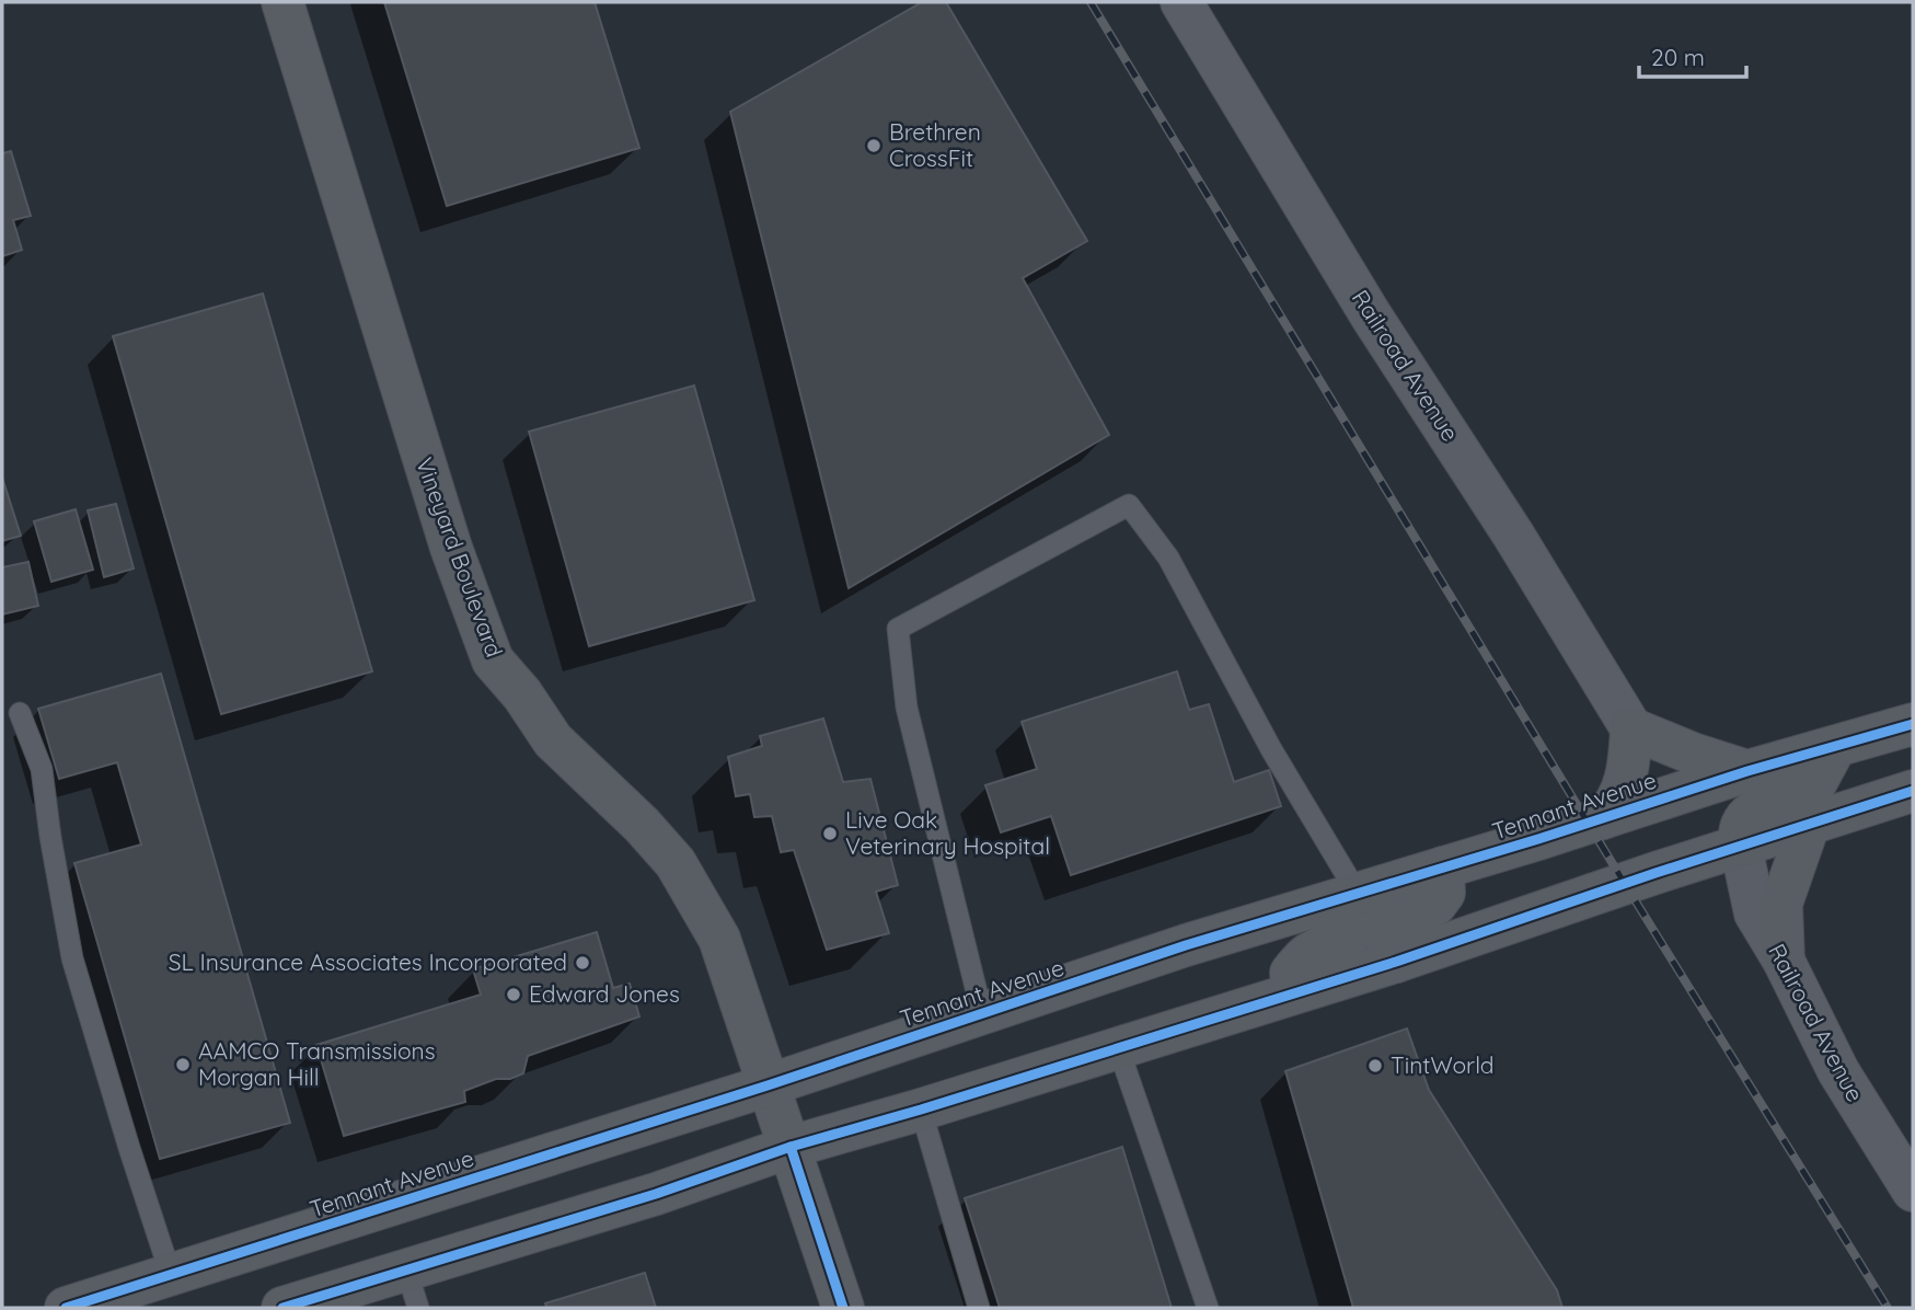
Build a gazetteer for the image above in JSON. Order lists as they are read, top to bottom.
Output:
{
  "streets": {
    "main road": ["Vineyard Boulevard", "Tennant Avenue"],
    "street": ["Railroad Avenue"]
  },
  "crossings": [
    ["Vineyard Boulevard", "Tennant Avenue"]
  ],
  "places": [
    "Brethren CrossFit",
    "Live Oak Veterinary Hospital",
    "SL Insurance Associates Incorporated",
    "Edward Jones",
    "AAMCO Transmissions Morgan Hill",
    "TintWorld"
  ],
  "scale_bar": "20 m"
}
